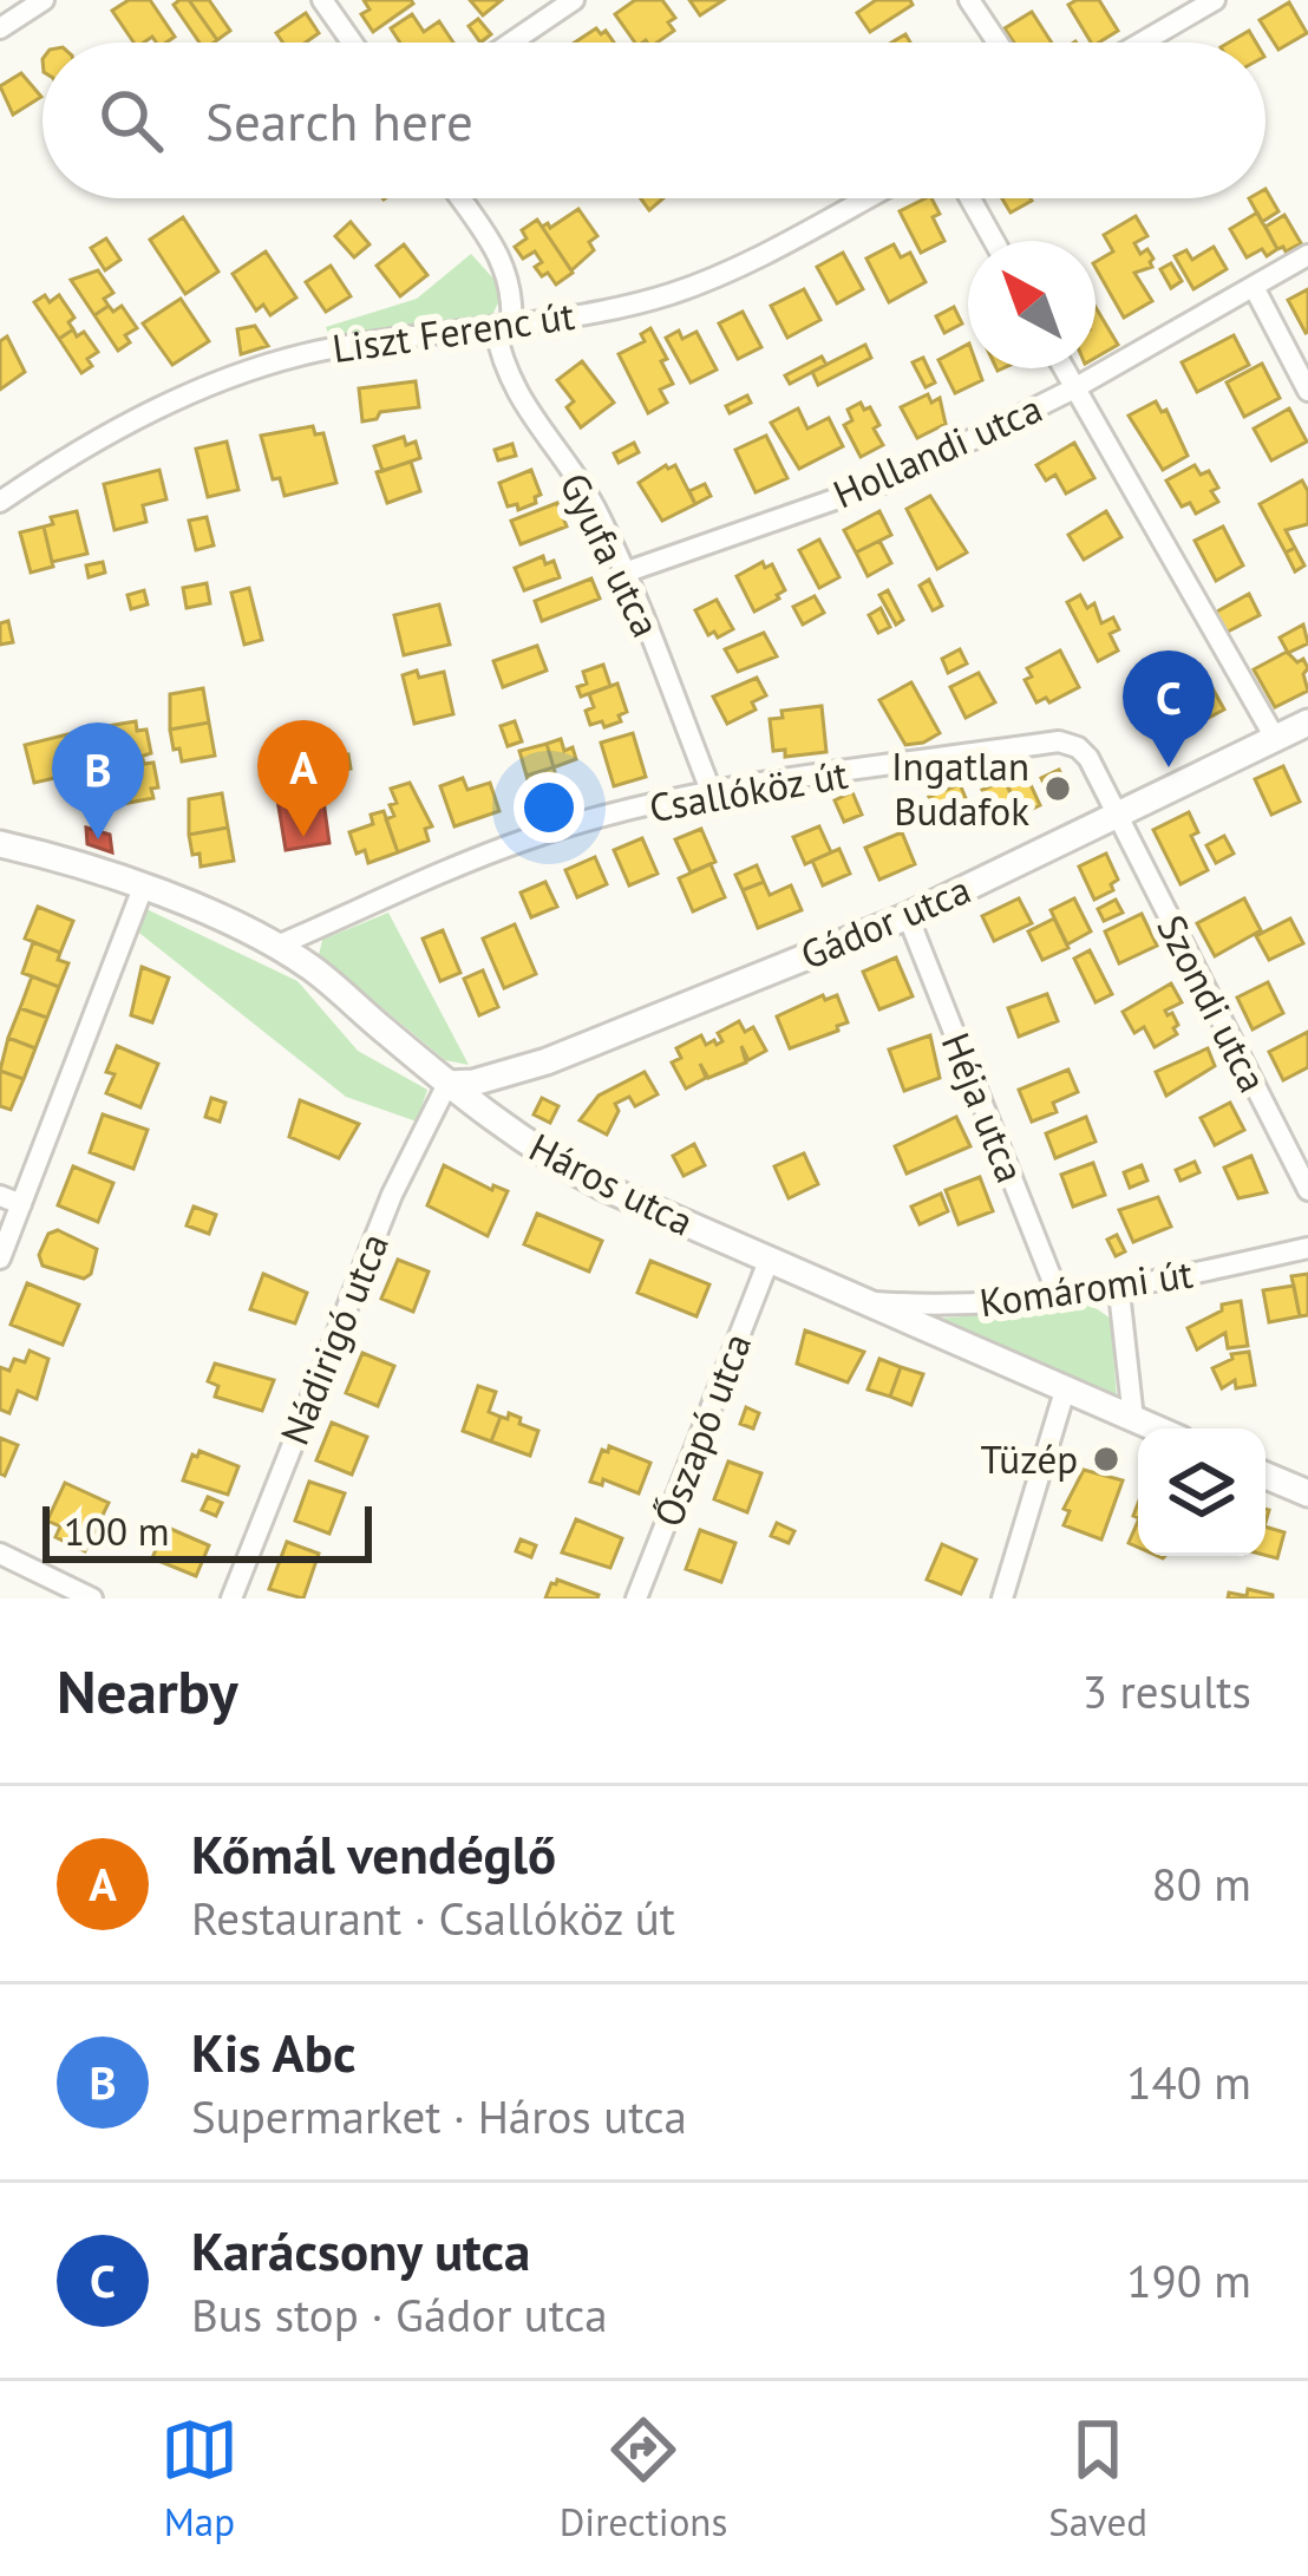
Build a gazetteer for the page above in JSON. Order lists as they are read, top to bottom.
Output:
{
  "streets": {
    "street": [
      "Liszt Ferenc út",
      "Hollandi utca",
      "Gyufa utca",
      "Csallóköz út",
      "Gádor utca",
      "Szondi utca",
      "Héja utca",
      "Háros utca",
      "Komáromi út",
      "Nádirigó utca",
      "Őszapó utca"
    ]
  },
  "crossings": [
    ["Liszt Ferenc út", "Gyufa utca"],
    ["Hollandi utca", "Gyufa utca"],
    ["Gyufa utca", "Csallóköz út"],
    ["Csallóköz út", "Gádor utca"],
    ["Csallóköz út", "Szondi utca"],
    ["Csallóköz út", "Háros utca"],
    ["Gádor utca", "Szondi utca"],
    ["Gádor utca", "Héja utca"],
    ["Gádor utca", "Háros utca"],
    ["Gádor utca", "Nádirigó utca"],
    ["Héja utca", "Komáromi út"],
    ["Háros utca", "Komáromi út"],
    ["Háros utca", "Nádirigó utca"],
    ["Háros utca", "Őszapó utca"]
  ],
  "places": ["Ingatlan Budafok", "Tüzép"],
  "scale_bar": "100 m",
  "north": "top left",
  "page": {
    "search": "Search here",
    "pins": ["C", "A", "B"],
    "scale": "100 m",
    "heading": ["Nearby", "3 results"],
    "list": [
      {
        "mark": "A",
        "name": "Kőmál vendéglő",
        "note": "Restaurant · Csallóköz út",
        "value": "80 m"
      },
      {
        "mark": "B",
        "name": "Kis Abc",
        "note": "Supermarket · Háros utca",
        "value": "140 m"
      },
      {
        "mark": "C",
        "name": "Karácsony utca",
        "note": "Bus stop · Gádor utca",
        "value": "190 m"
      }
    ],
    "nav": ["Map", "Directions", "Saved"]
  }
}
